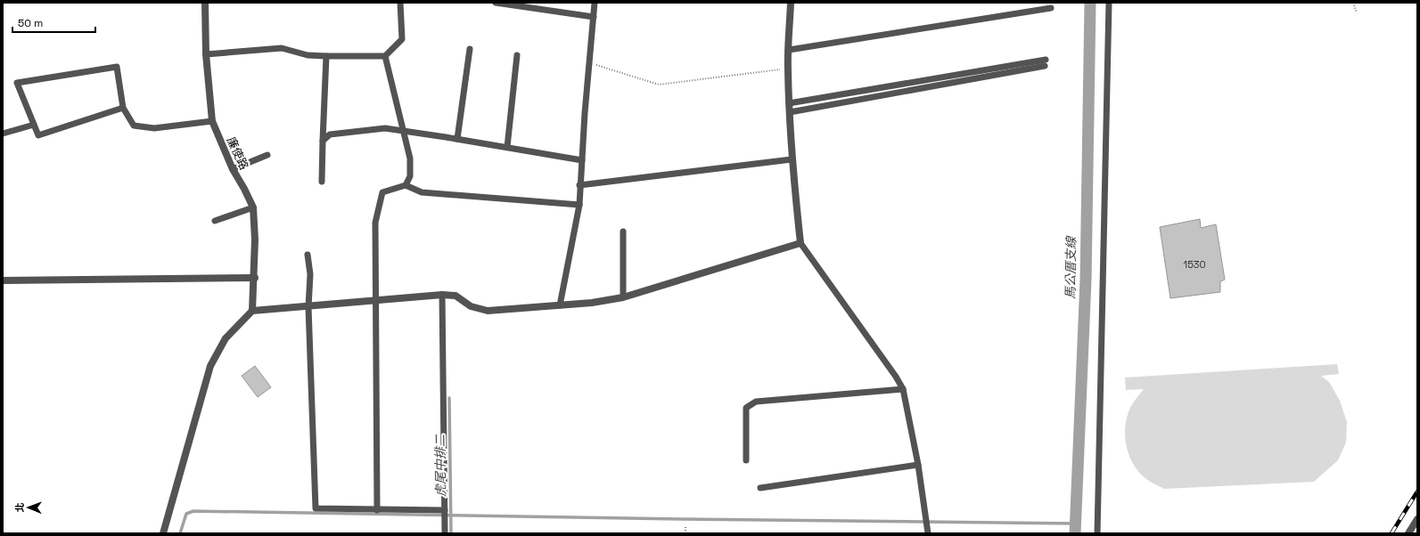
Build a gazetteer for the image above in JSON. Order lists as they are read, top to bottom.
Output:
{
  "streets": {
    "street": ["廉使路"]
  },
  "water": ["馬公厝支線", "虎尾中排二"],
  "house_numbers": ["1530"],
  "scale_bar": "50 m",
  "north": "left"
}
